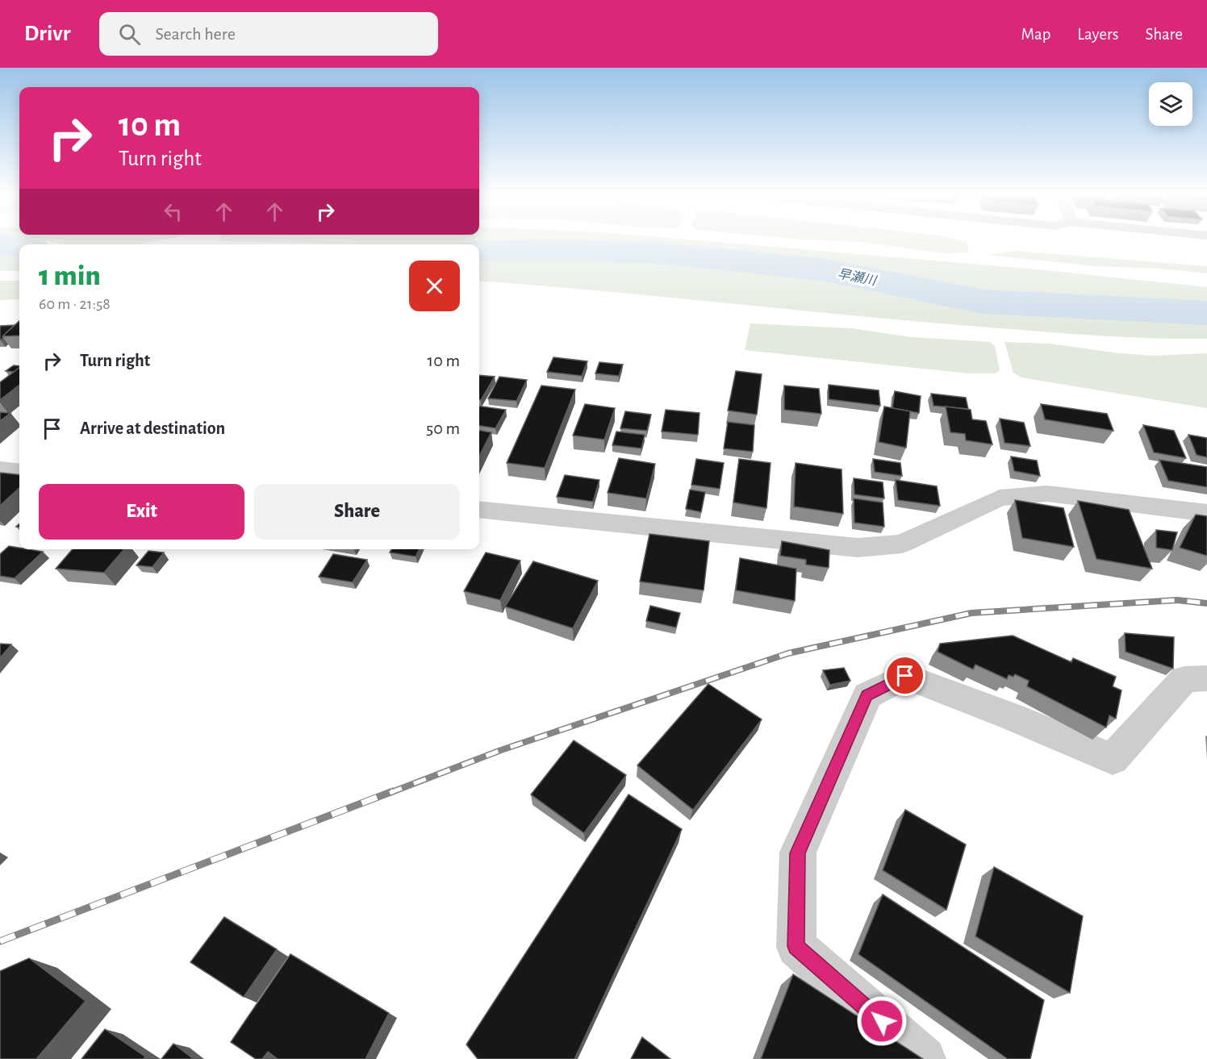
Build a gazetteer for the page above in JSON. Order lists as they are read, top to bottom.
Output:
{
  "water": ["早瀬川"],
  "page": {
    "header": "Drivr",
    "search": "Search here",
    "nav": ["Map", "Layers", "Share"],
    "turn": ["10 m", "Turn right"],
    "heading": ["1 min", "60 m · 21:58"],
    "list": [
      {
        "name": "Turn right",
        "value": "10 m"
      },
      {
        "name": "Arrive at destination",
        "value": "50 m"
      }
    ],
    "buttons": ["Exit", "Share"]
  }
}
